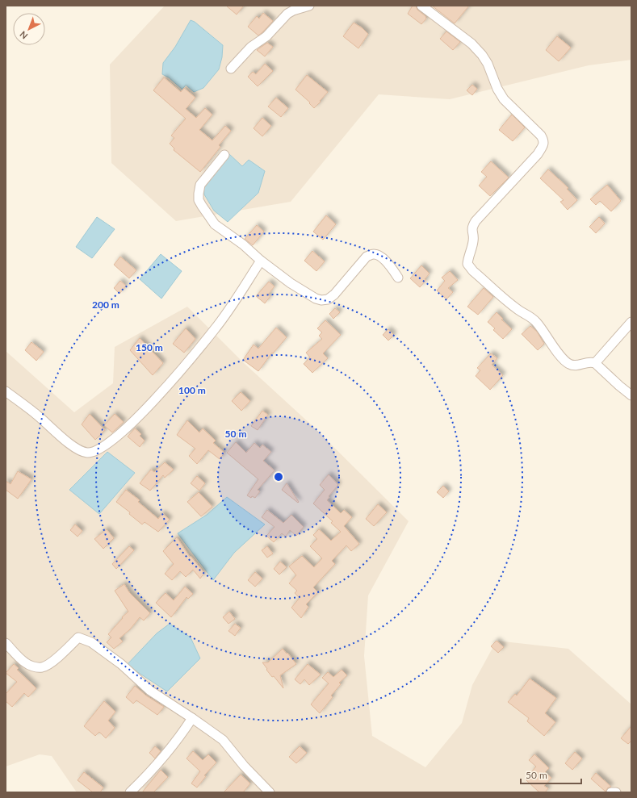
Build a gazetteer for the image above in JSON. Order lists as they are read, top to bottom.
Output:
{
  "scale_bar": "50 m",
  "north": "bottom left",
  "rings": [
    "200 m",
    "150 m",
    "100 m",
    "50 m"
  ]
}
